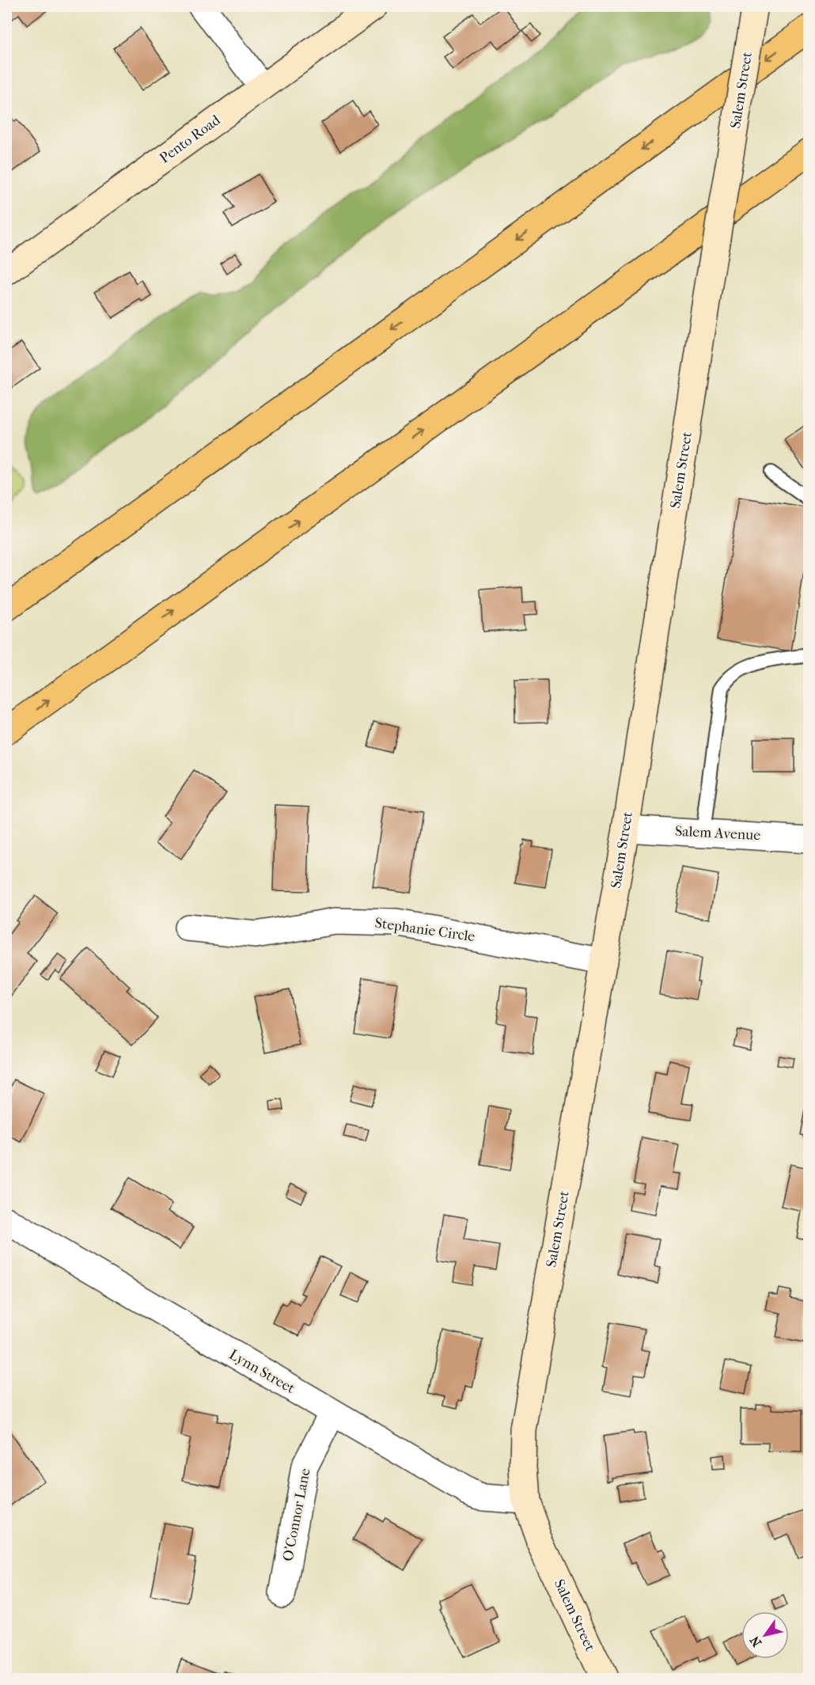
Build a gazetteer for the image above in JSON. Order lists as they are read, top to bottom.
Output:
{
  "streets": {
    "main road": ["Salem Street", "Pento Road"],
    "street": [
      "Salem Avenue",
      "Stephanie Circle",
      "Lynn Street",
      "O'Connor Lane"
    ]
  },
  "crossings": [
    ["Salem Street", "Salem Avenue"],
    ["Salem Street", "Stephanie Circle"],
    ["Salem Street", "Lynn Street"],
    ["Lynn Street", "O'Connor Lane"]
  ],
  "north": "bottom left"
}
